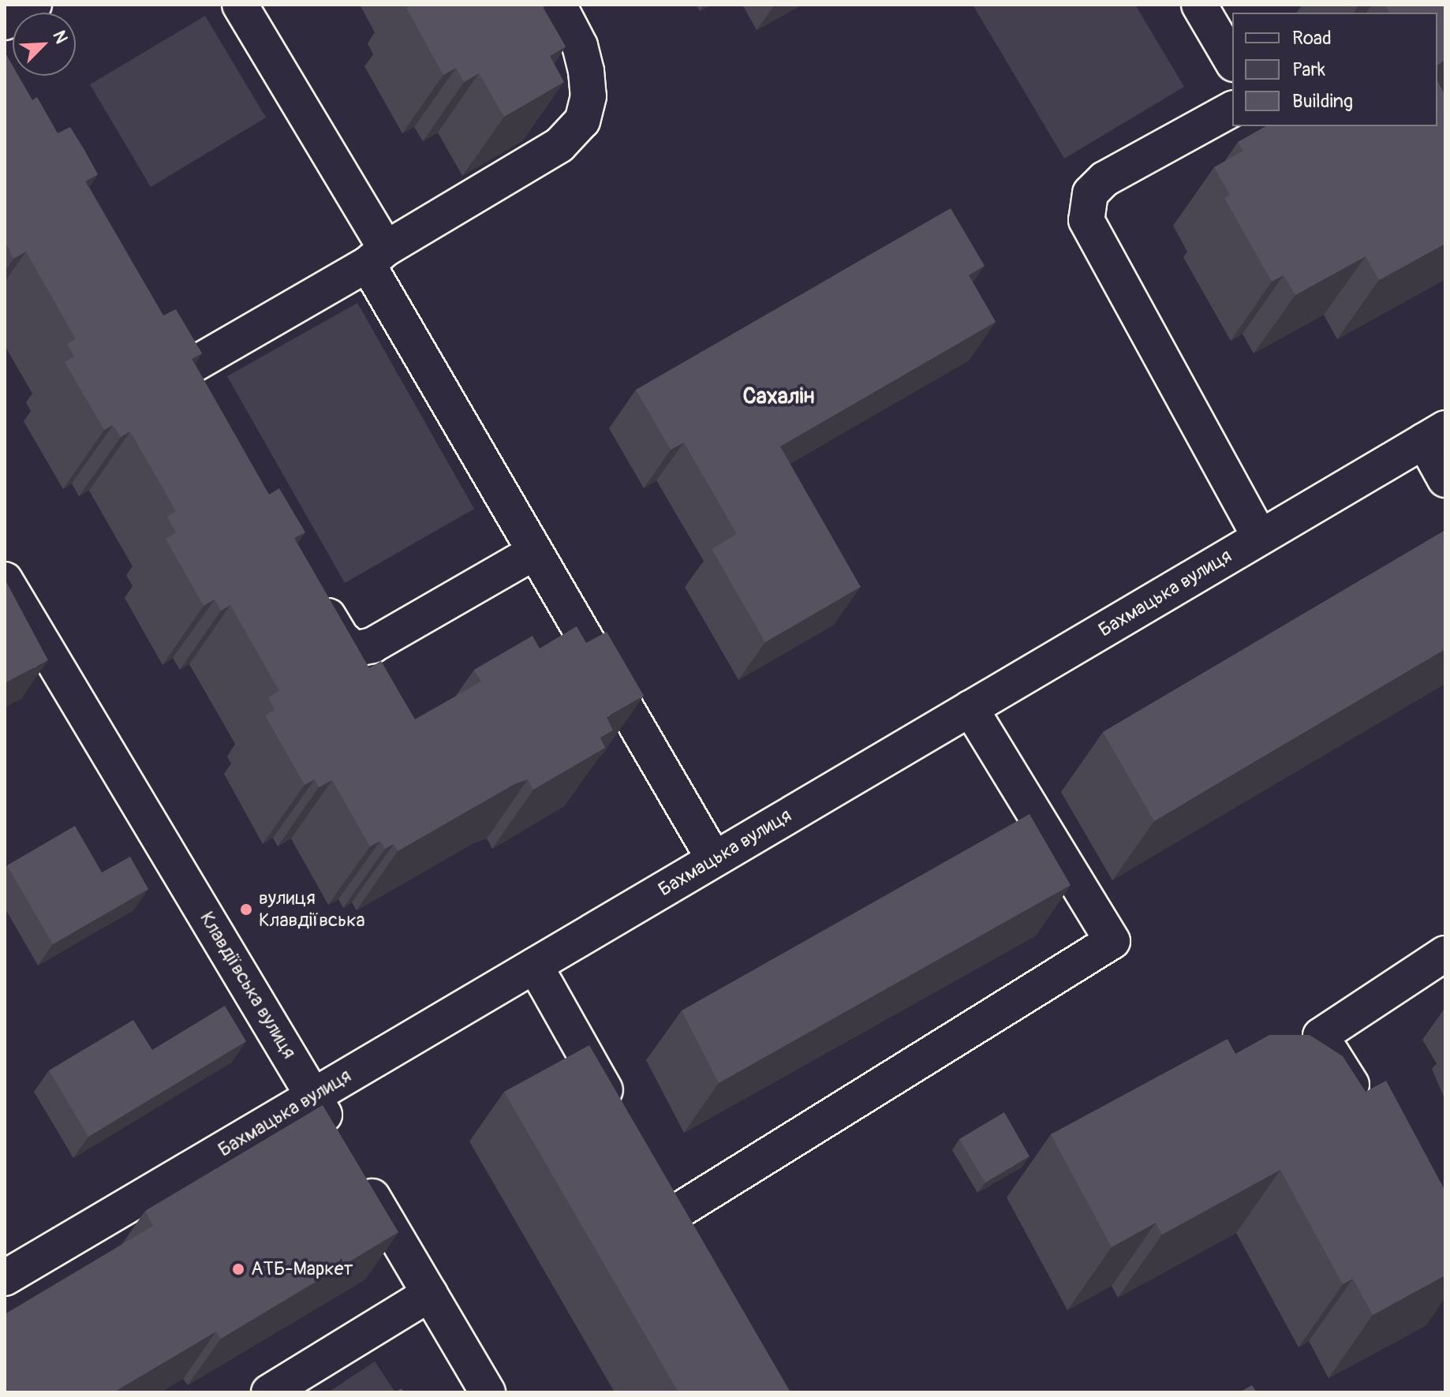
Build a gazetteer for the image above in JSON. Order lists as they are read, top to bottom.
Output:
{
  "streets": {
    "street": ["Бахмацька вулиця", "Клавдіївська вулиця"]
  },
  "crossings": [
    ["Бахмацька вулиця", "Клавдіївська вулиця"]
  ],
  "districts": ["Сахалін"],
  "places": ["вулиця Клавдіївська", "АТБ-Маркет"],
  "legend": ["Road", "Park", "Building"],
  "north": "top right"
}
